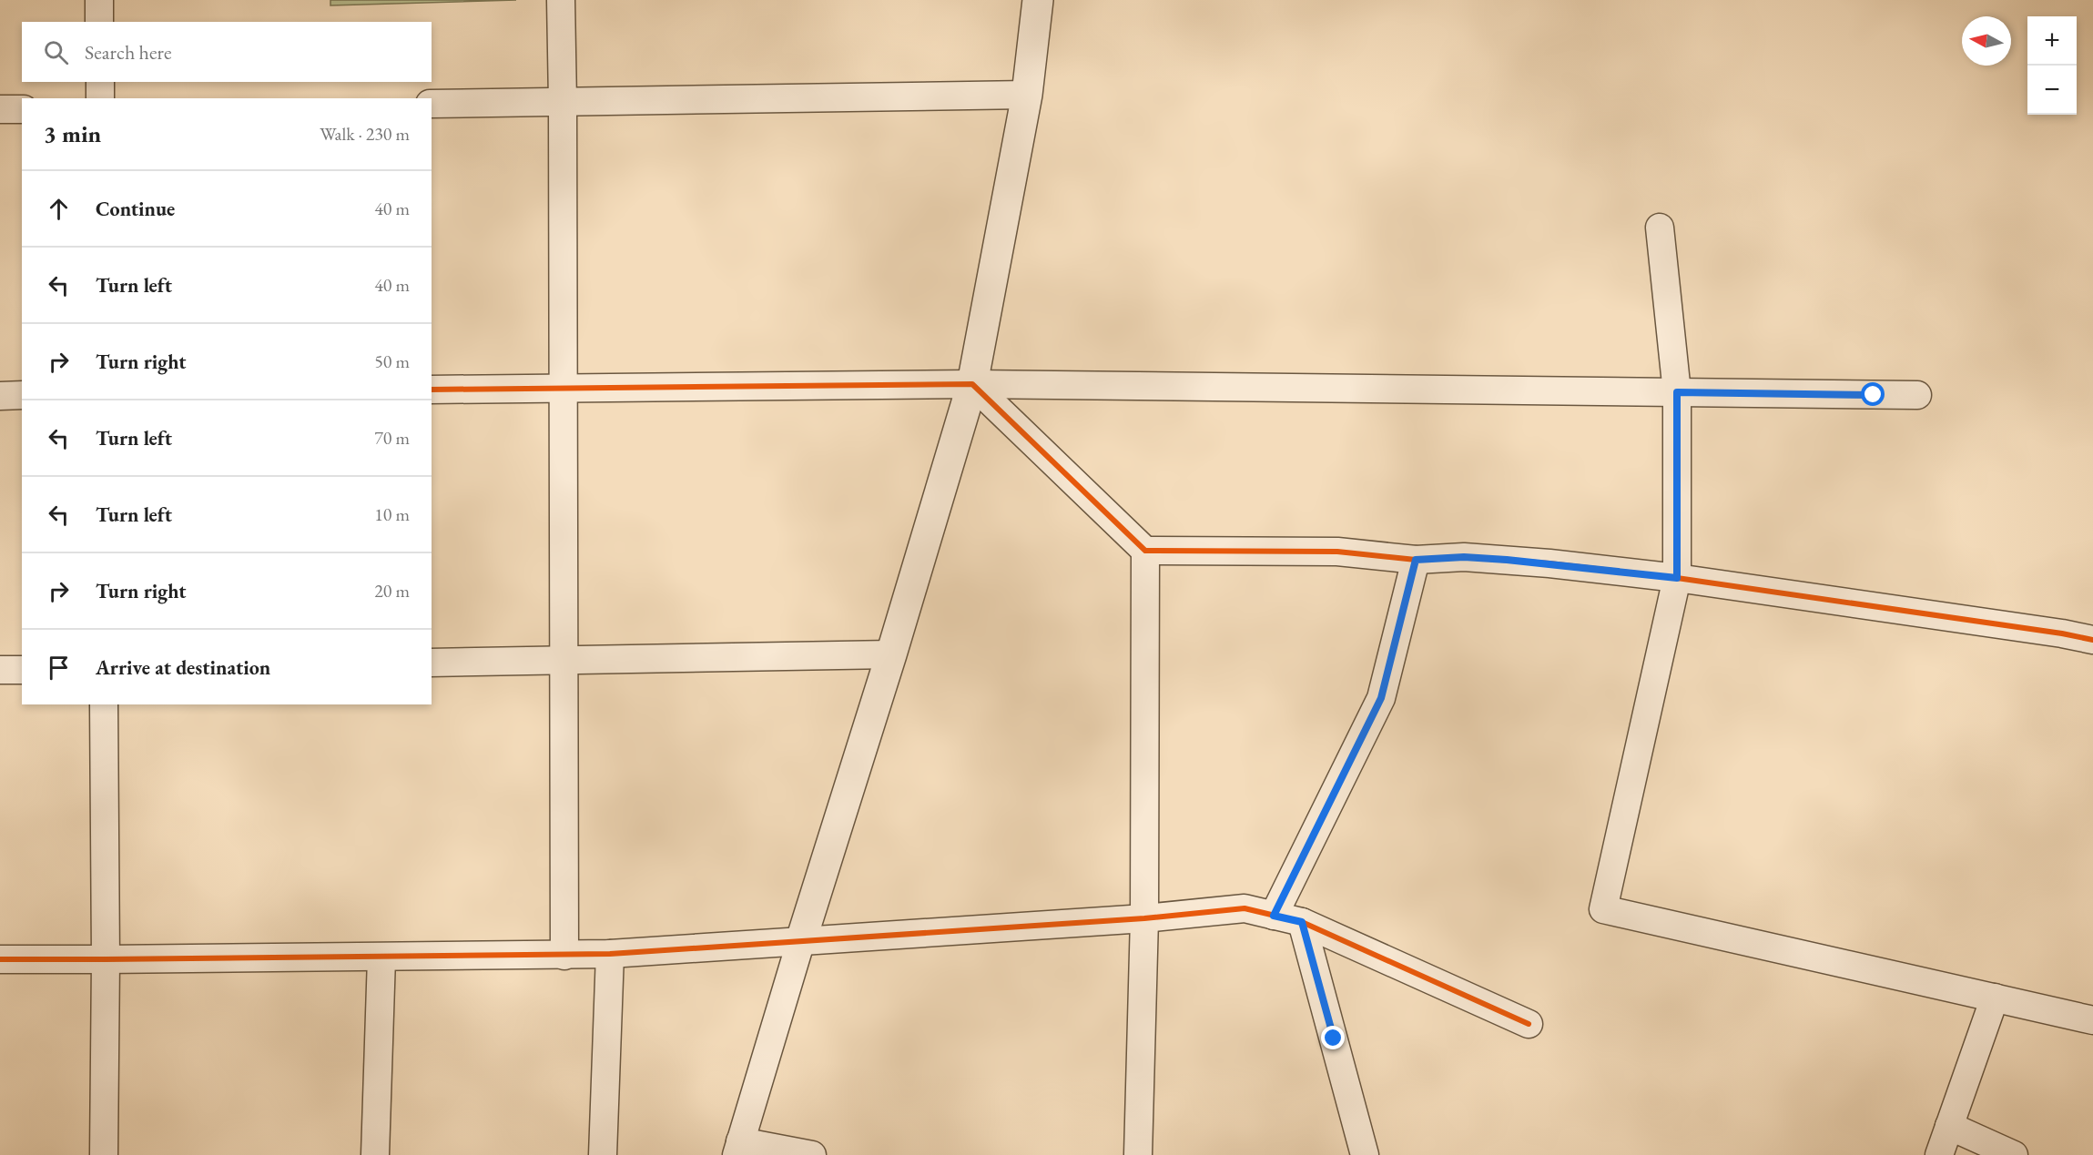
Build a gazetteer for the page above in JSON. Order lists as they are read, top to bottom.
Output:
{
  "north": "left",
  "page": {
    "map_buttons": ["+", "−"],
    "search": "Search here",
    "heading": ["3 min", "Walk · 230 m"],
    "list": [
      ["Continue", "40 m"],
      ["Turn left", "40 m"],
      ["Turn right", "50 m"],
      ["Turn left", "70 m"],
      ["Turn left", "10 m"],
      ["Turn right", "20 m"],
      "Arrive at destination"
    ]
  }
}
